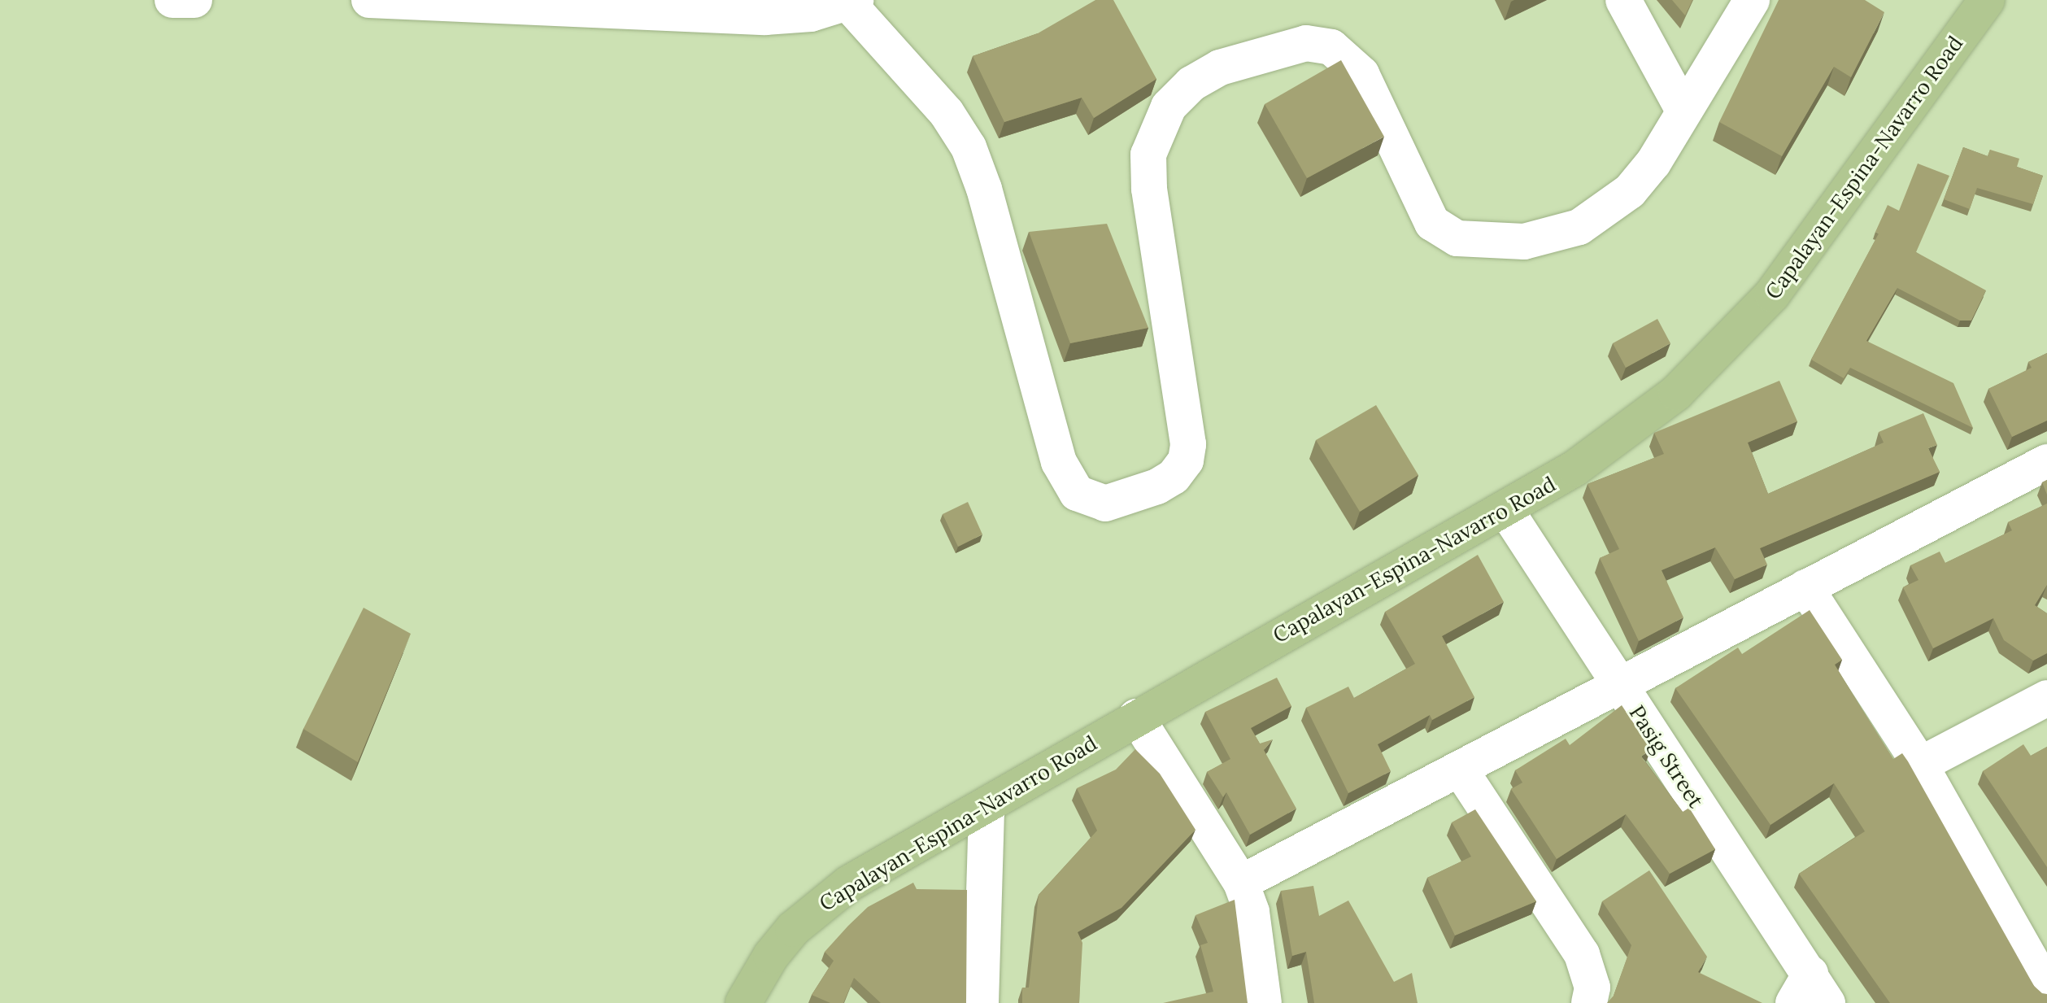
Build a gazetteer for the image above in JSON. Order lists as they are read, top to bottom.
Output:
{
  "streets": {
    "main road": ["Capalayan-Espina-Navarro Road"],
    "street": ["Pasig Street"]
  },
  "crossings": [
    ["Capalayan-Espina-Navarro Road", "Pasig Street"]
  ]
}
